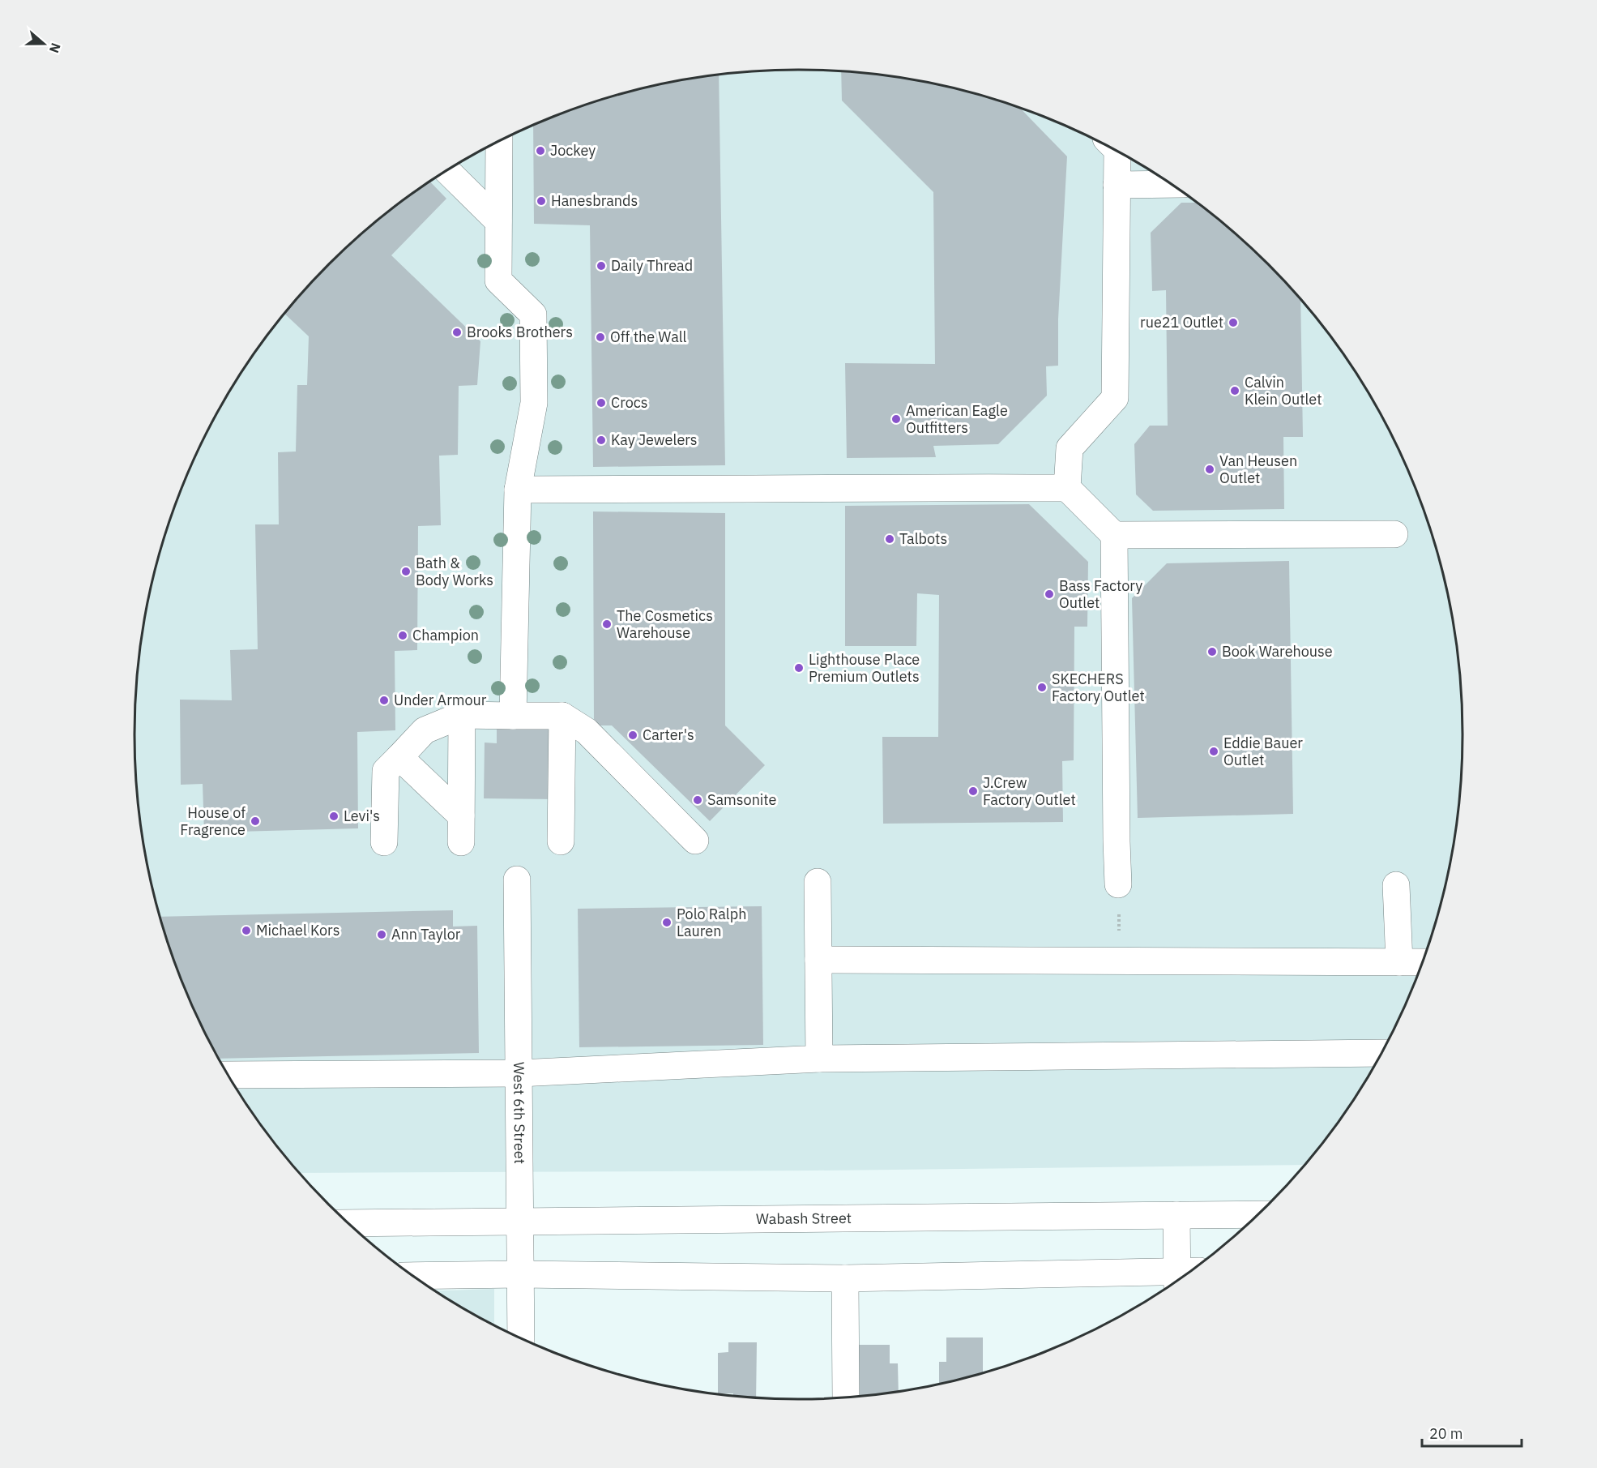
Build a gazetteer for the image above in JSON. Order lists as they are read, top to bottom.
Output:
{
  "streets": {
    "street": ["West 6th Street", "Wabash Street"]
  },
  "crossings": [
    ["West 6th Street", "Wabash Street"]
  ],
  "places": [
    "Jockey",
    "Hanesbrands",
    "Daily Thread",
    "rue21 Outlet",
    "Brooks Brothers",
    "Off the Wall",
    "Calvin Klein Outlet",
    "Crocs",
    "American Eagle Outfitters",
    "Kay Jewelers",
    "Van Heusen Outlet",
    "Talbots",
    "Bath & Body Works",
    "Bass Factory Outlet",
    "The Cosmetics Warehouse",
    "Champion",
    "Book Warehouse",
    "Lighthouse Place Premium Outlets",
    "SKECHERS Factory Outlet",
    "Under Armour",
    "Carter's",
    "Eddie Bauer Outlet",
    "J.Crew Factory Outlet",
    "Samsonite",
    "Levi's",
    "House of Fragrence",
    "Polo Ralph Lauren",
    "Michael Kors",
    "Ann Taylor"
  ],
  "scale_bar": "20 m",
  "north": "right"
}
